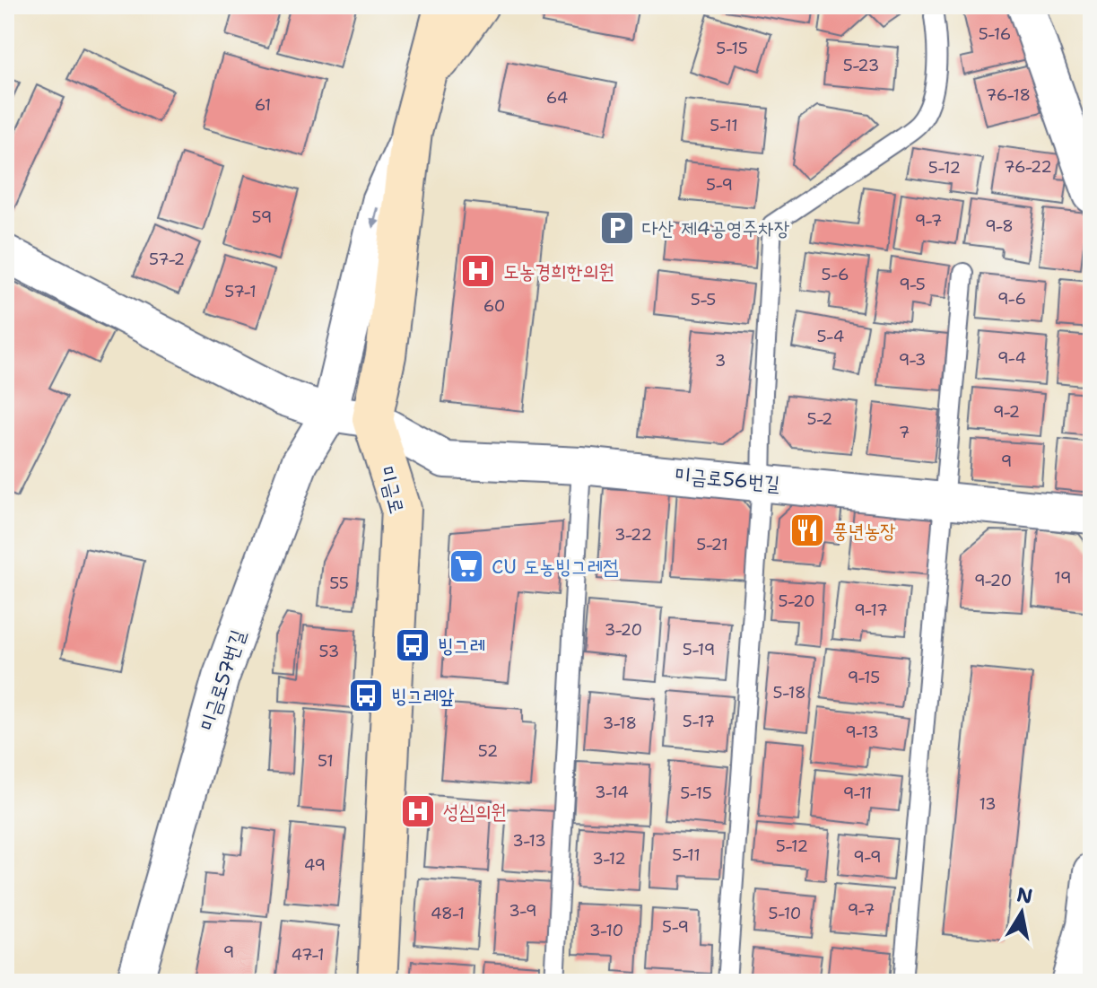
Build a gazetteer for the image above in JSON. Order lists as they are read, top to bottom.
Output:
{
  "streets": {
    "street": ["미금로56번길", "미금로", "미금로57번길"]
  },
  "crossings": [
    ["미금로56번길", "미금로"],
    ["미금로", "미금로57번길"]
  ],
  "places": {
    "parking": ["다산 제4공영주차장"],
    "hospital": ["도농경희한의원", "성심의원"],
    "restaurant": ["풍년농장"],
    "supermarket": ["CU 도농빙그레점"],
    "bus stop": ["빙그레", "빙그레앞"]
  },
  "house_numbers": [
    "5-16",
    "5-15",
    "5-23",
    "76-18",
    "64",
    "61",
    "5-11",
    "76-22",
    "5-12",
    "5-9",
    "59",
    "9-7",
    "9-8",
    "57-2",
    "5-6",
    "9-5",
    "57-1",
    "9-6",
    "5-5",
    "60",
    "5-4",
    "9-4",
    "9-3",
    "3",
    "9-2",
    "5-2",
    "7",
    "9",
    "3-22",
    "5-21",
    "19",
    "9-20",
    "55",
    "5-20",
    "9-17",
    "3-20",
    "5-19",
    "53",
    "9-15",
    "5-18",
    "5-17",
    "3-18",
    "9-13",
    "52",
    "51",
    "3-14",
    "5-15",
    "9-11",
    "13",
    "3-13",
    "5-12",
    "5-11",
    "9-9",
    "3-12",
    "49",
    "9-7",
    "3-9",
    "48-1",
    "5-10",
    "5-9",
    "3-10",
    "9",
    "47-1"
  ],
  "north": "top"
}
